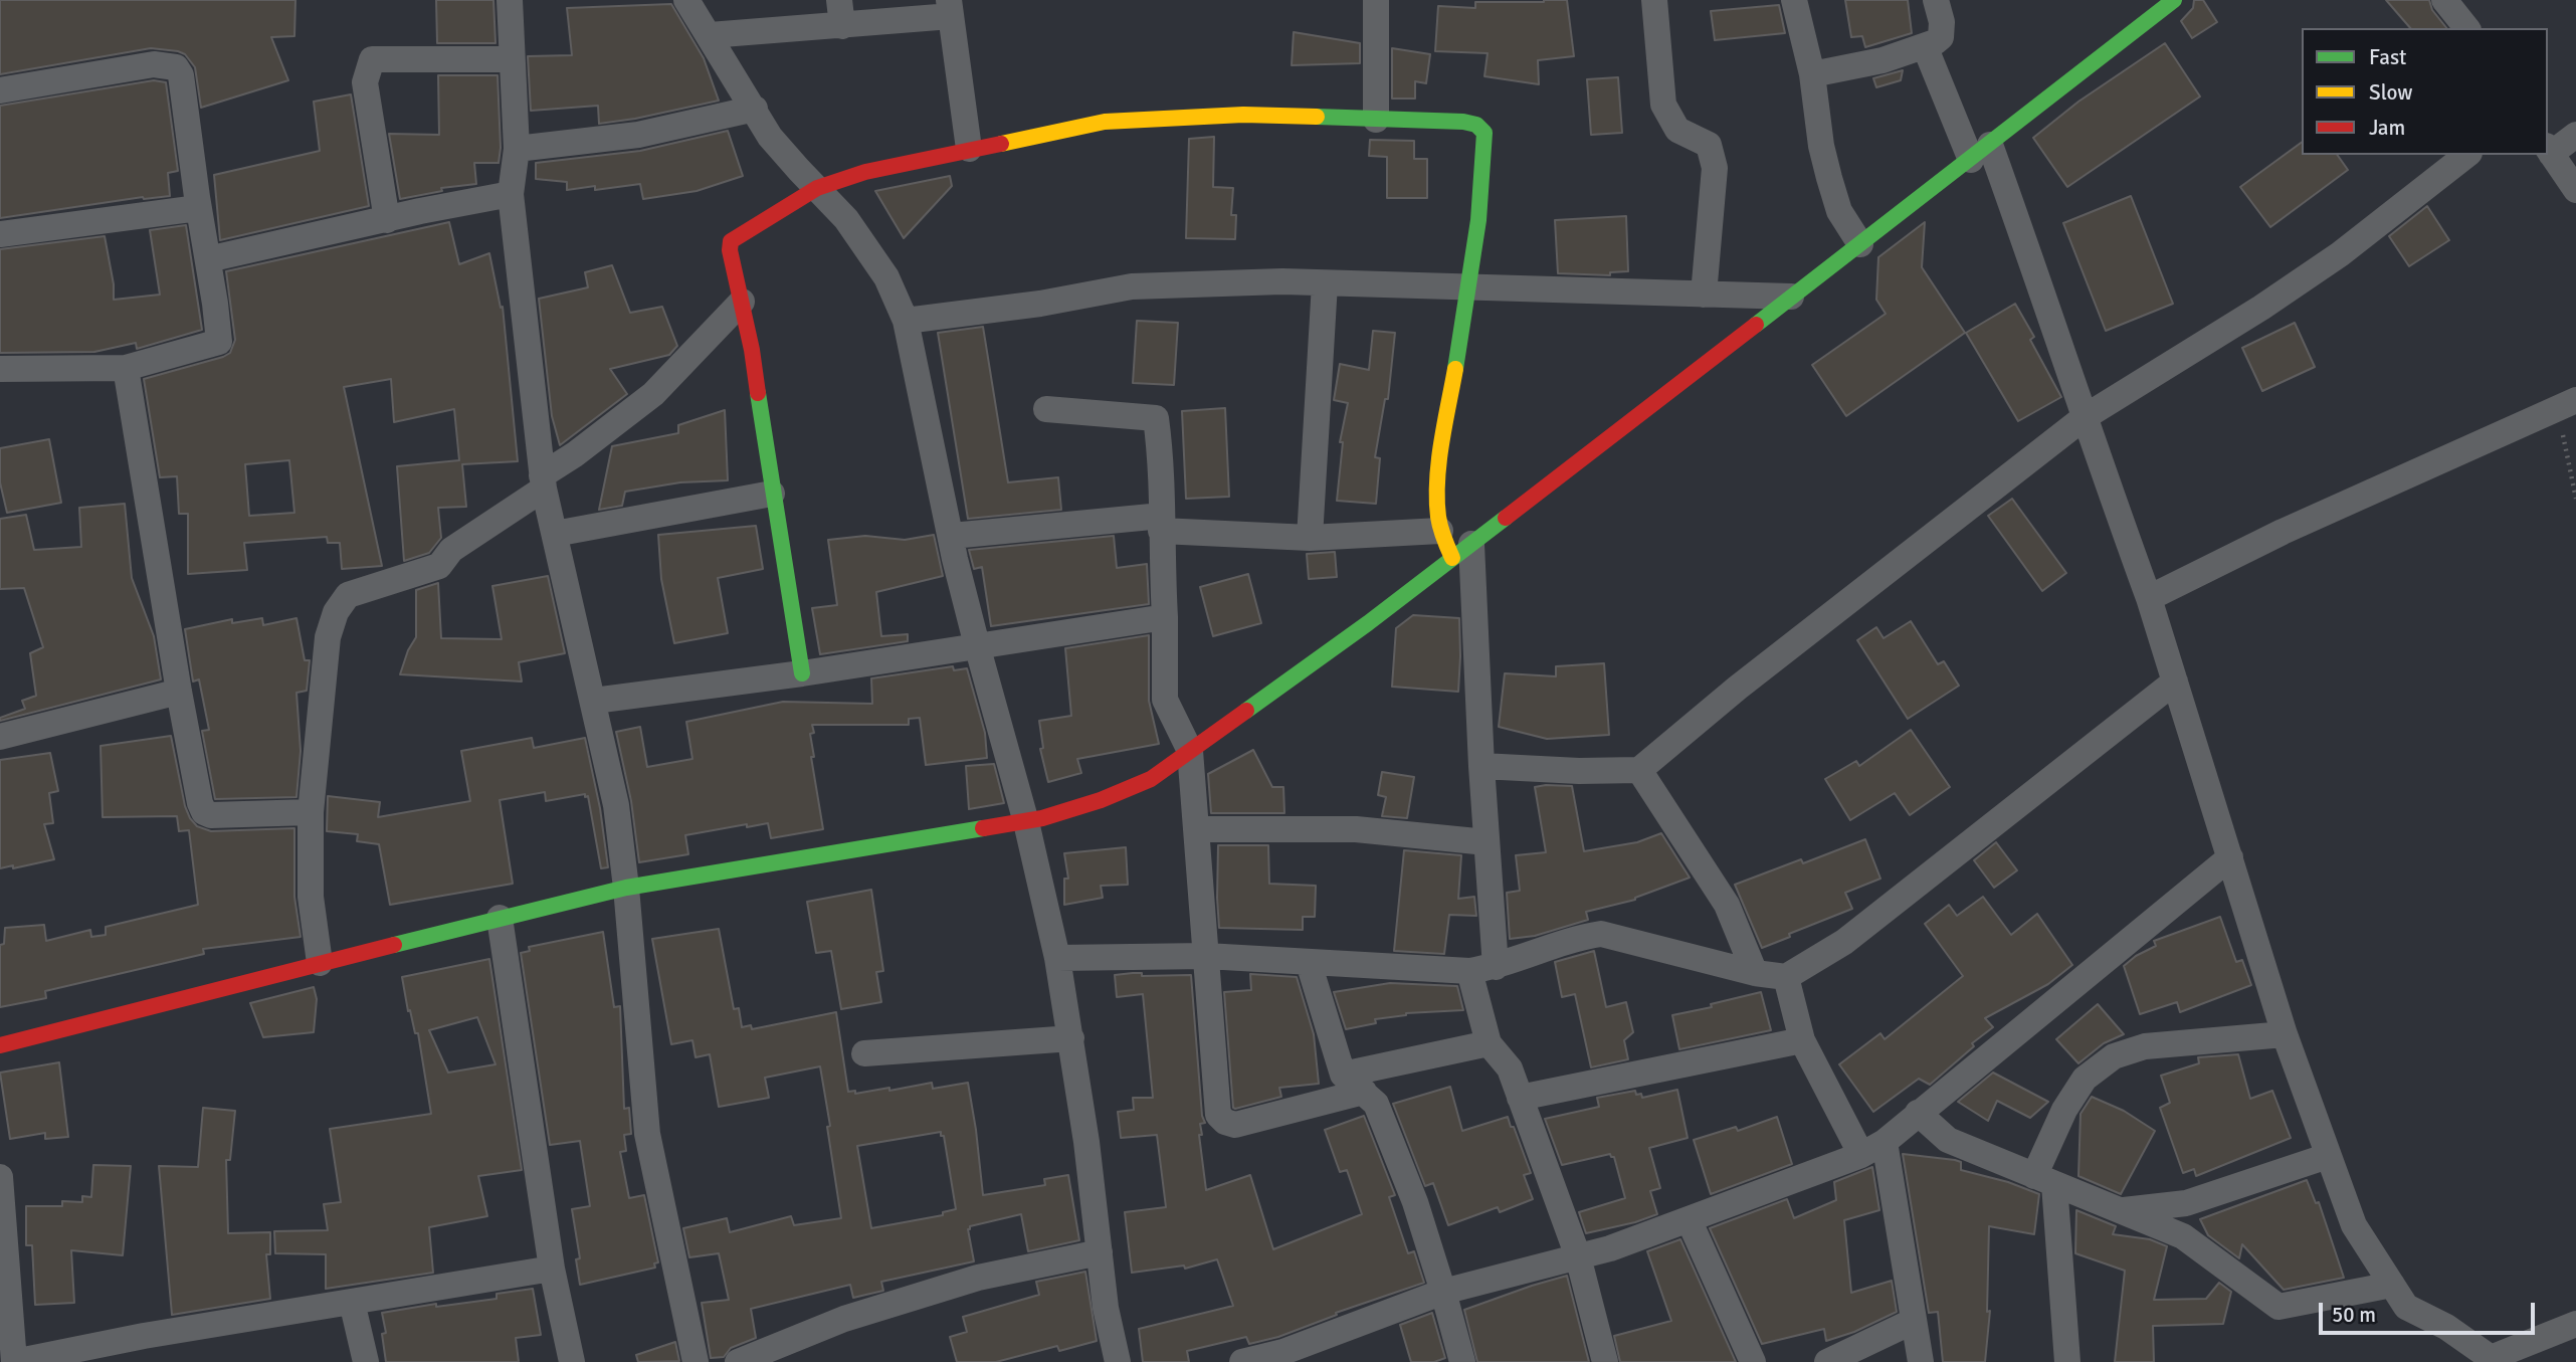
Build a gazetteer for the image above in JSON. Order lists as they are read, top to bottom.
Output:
{
  "legend": ["Fast", "Slow", "Jam"],
  "scale_bar": "50 m"
}
